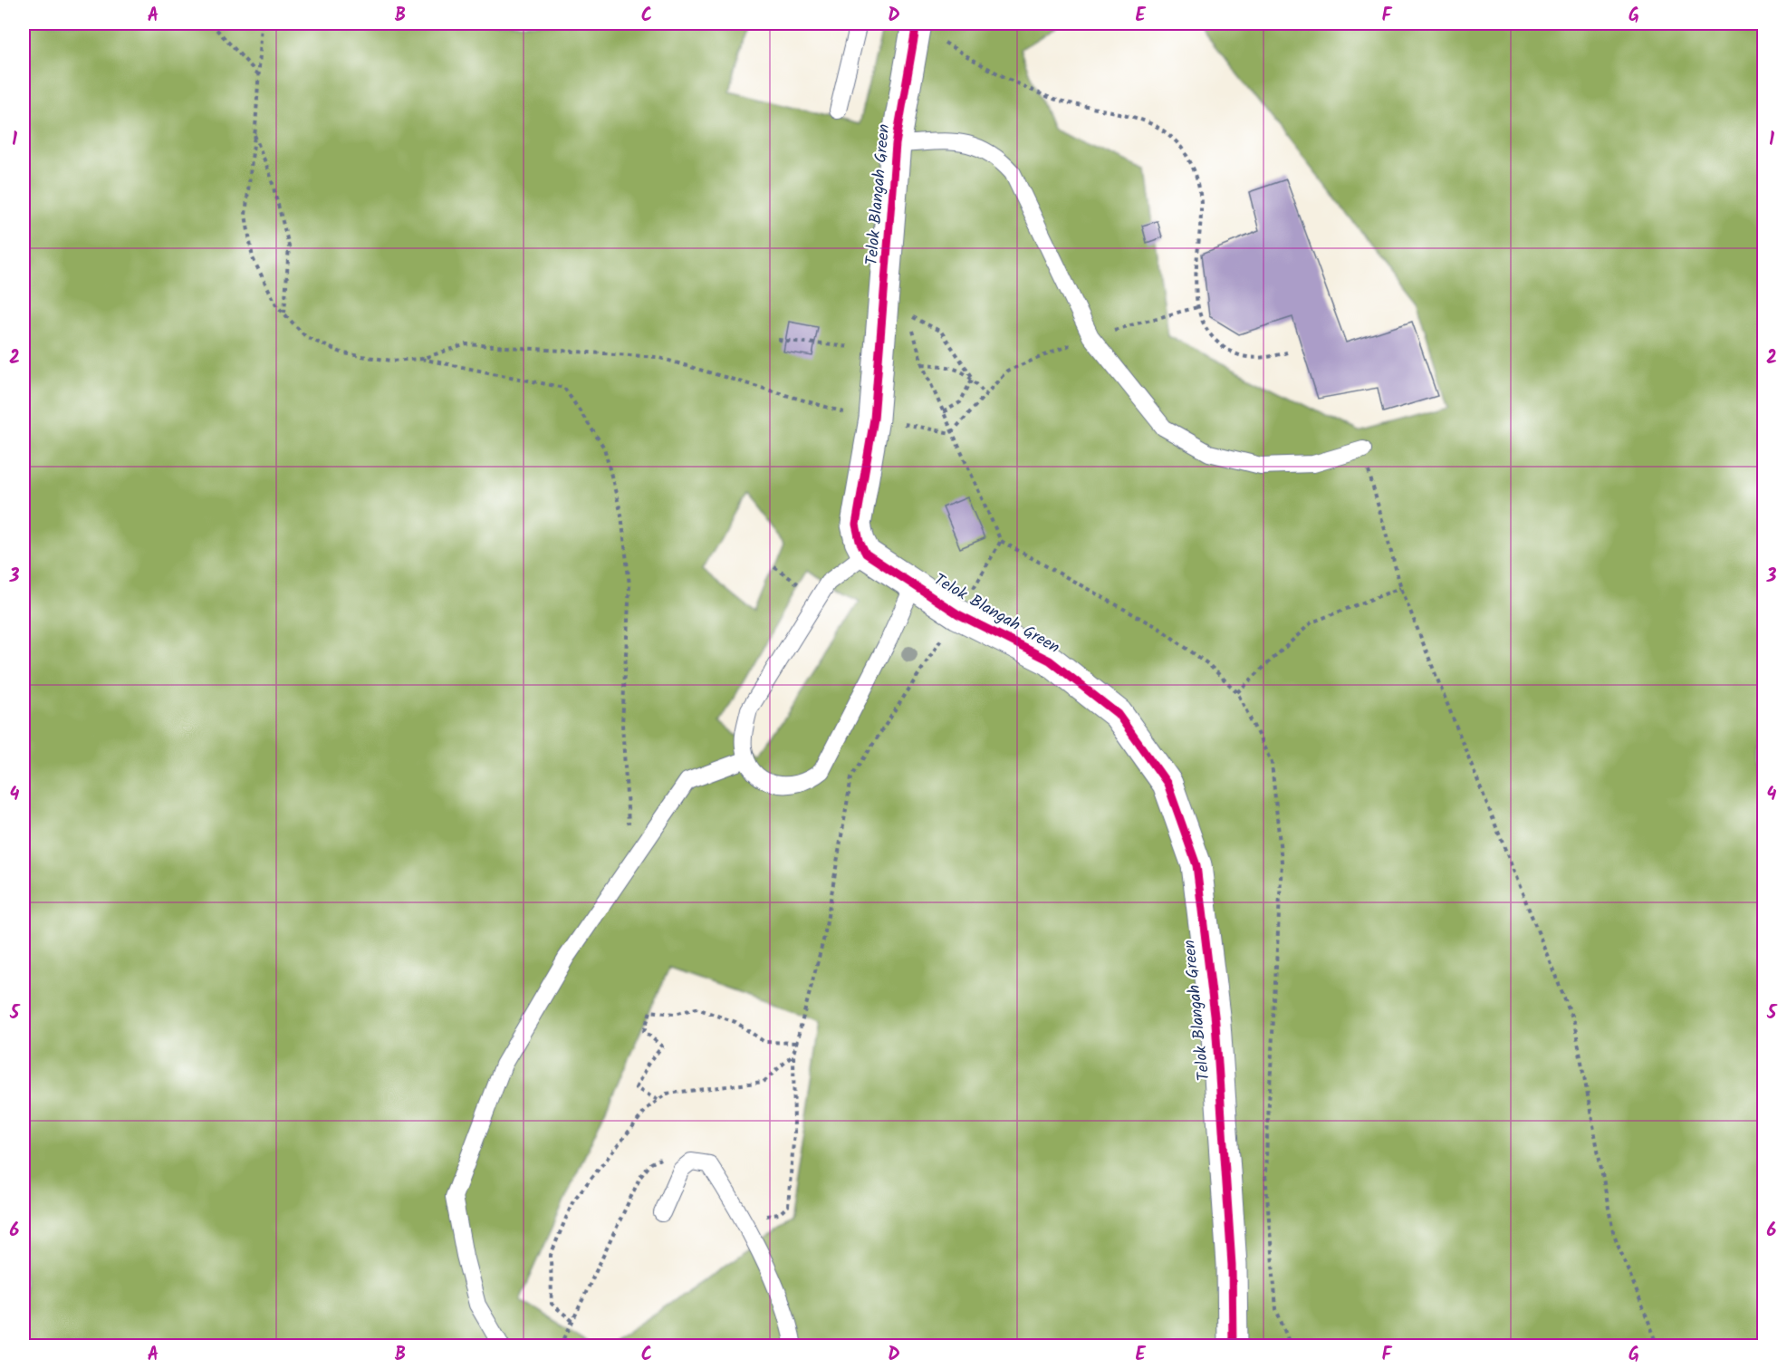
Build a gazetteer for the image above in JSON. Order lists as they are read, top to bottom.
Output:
{
  "streets": {
    "street": ["Telok Blangah Green"]
  },
  "grid": {
    "columns": [
      "A",
      "B",
      "C",
      "D",
      "E",
      "F",
      "G"
    ],
    "rows": [
      "1",
      "2",
      "3",
      "4",
      "5",
      "6"
    ]
  }
}
